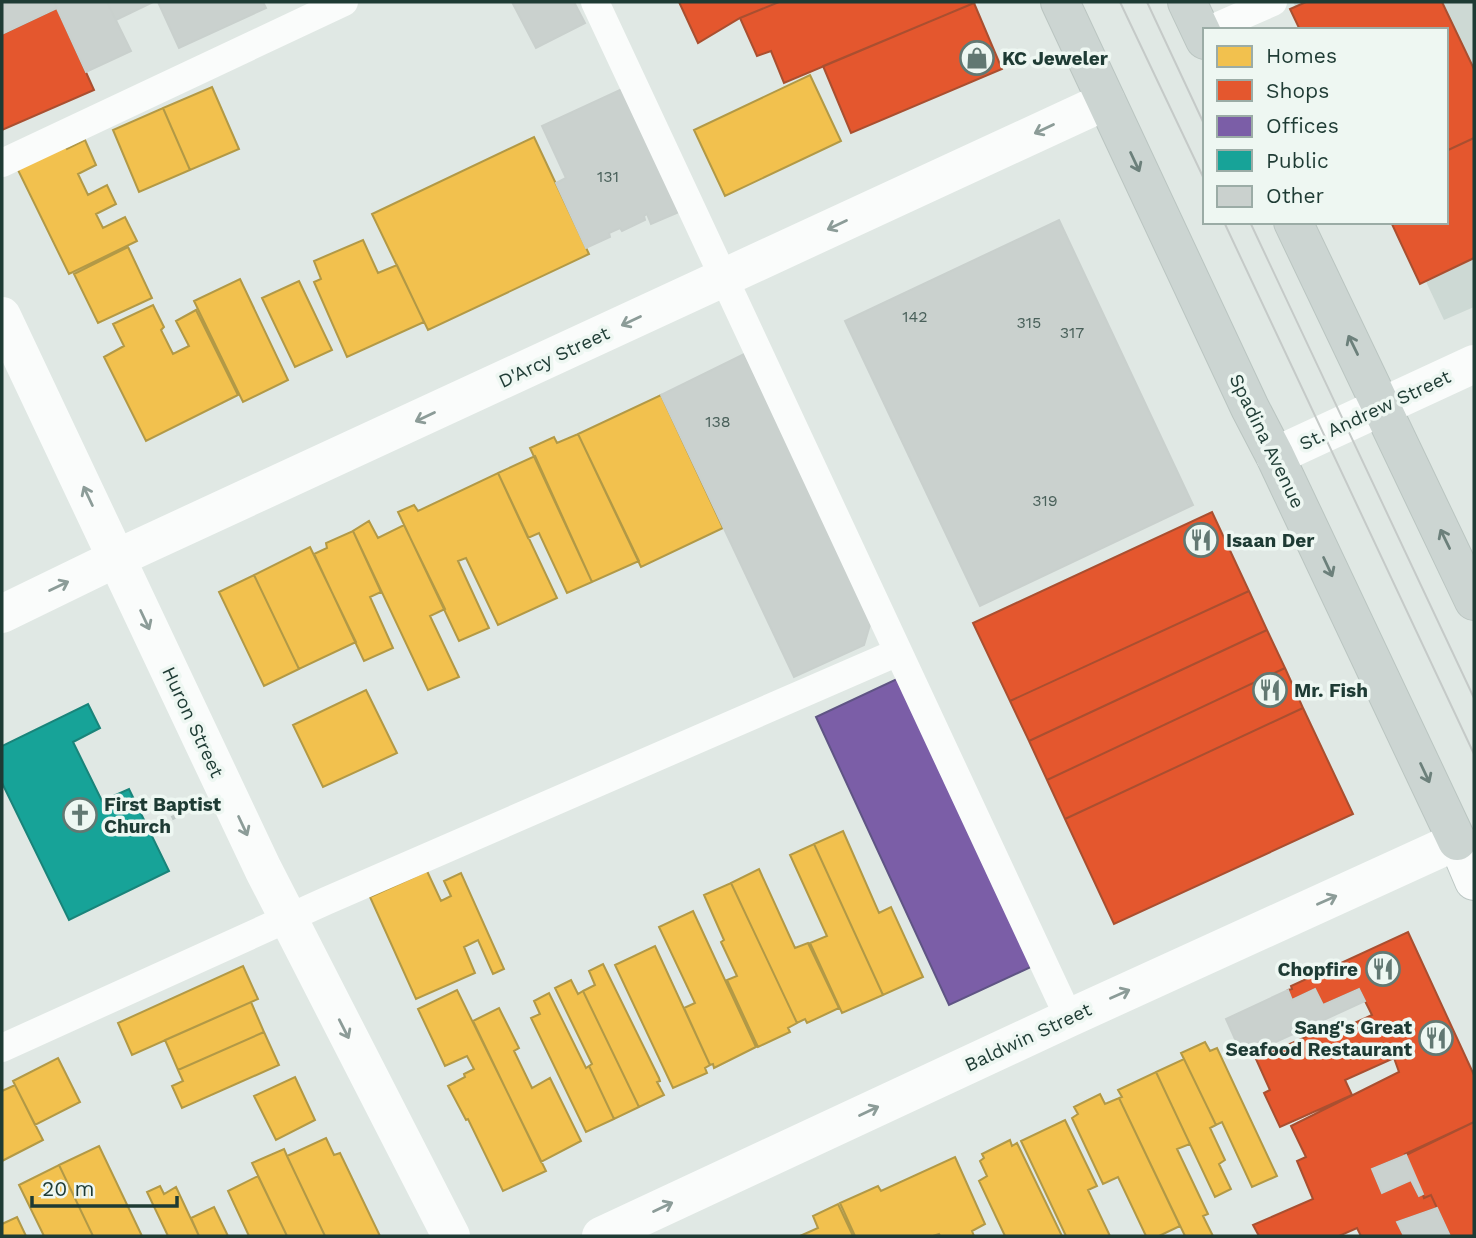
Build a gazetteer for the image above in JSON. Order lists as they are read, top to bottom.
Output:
{
  "streets": {
    "main road": ["Spadina Avenue"],
    "street": [
      "D'Arcy Street",
      "St. Andrew Street",
      "Huron Street",
      "Baldwin Street"
    ]
  },
  "crossings": [
    ["D'Arcy Street", "Spadina Avenue"],
    ["D'Arcy Street", "Huron Street"],
    ["St. Andrew Street", "Spadina Avenue"],
    ["Spadina Avenue", "Baldwin Street"]
  ],
  "one_way": ["Baldwin Street"],
  "places": {
    "shop": ["KC Jeweler"],
    "restaurant": [
      "Isaan Der",
      "Mr. Fish",
      "Chopfire",
      "Sang's Great Seafood Restaurant"
    ],
    "church": ["First Baptist Church"]
  },
  "house_numbers": [
    "131",
    "142",
    "315",
    "317",
    "138",
    "319"
  ],
  "legend": [
    "Homes",
    "Shops",
    "Offices",
    "Public",
    "Other"
  ],
  "scale_bar": "20 m"
}
